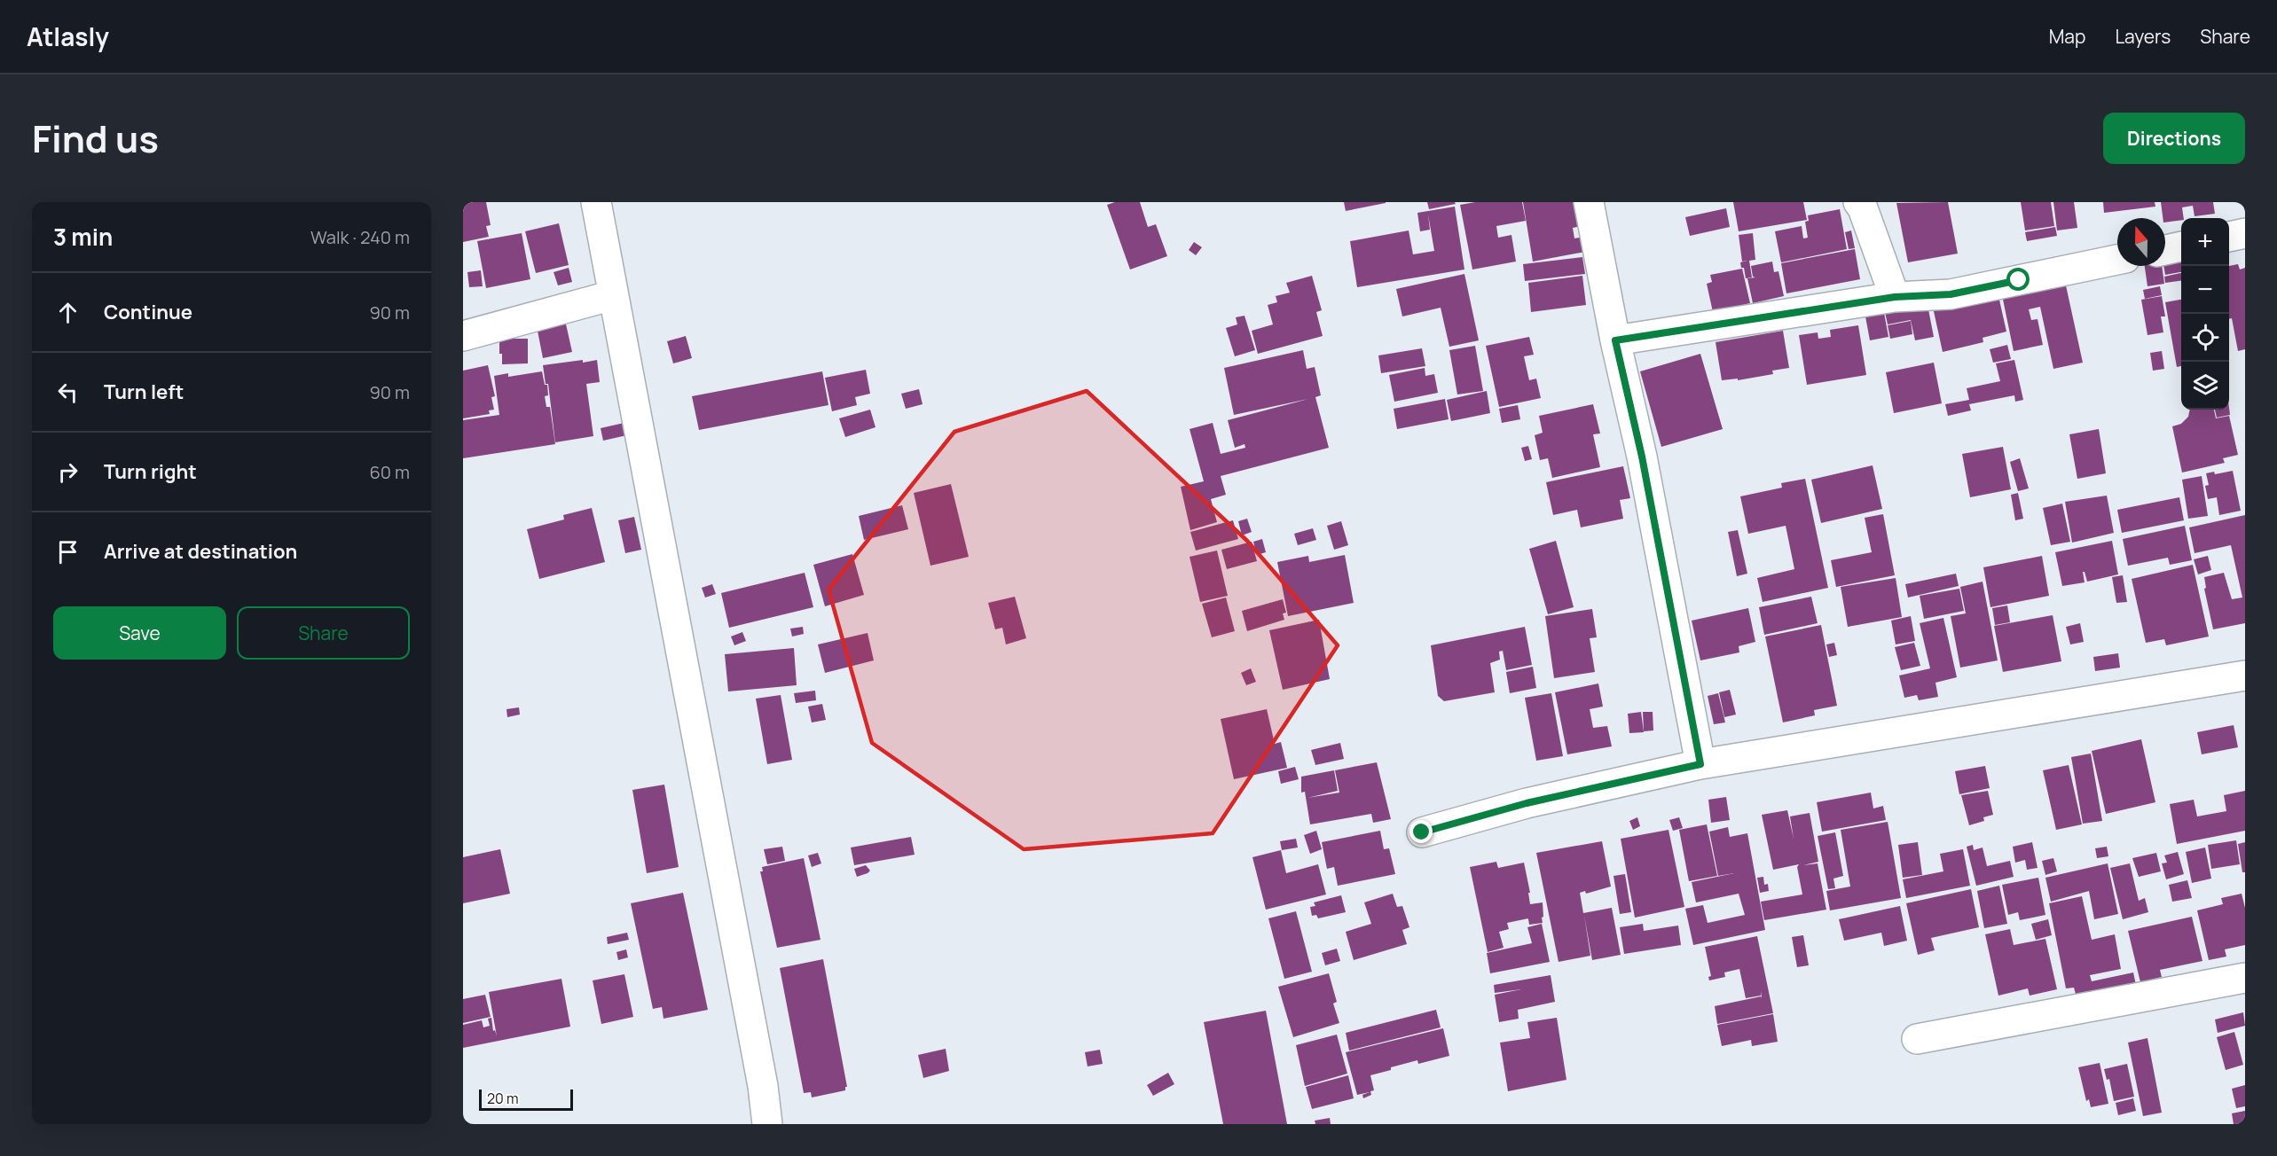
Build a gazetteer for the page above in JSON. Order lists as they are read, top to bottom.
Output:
{
  "scale_bar": "20 m",
  "north": "top",
  "page": {
    "header": "Atlasly",
    "nav": ["Map", "Layers", "Share"],
    "title": "Find us",
    "buttons": [
      "Directions",
      ["Save", "Share"]
    ],
    "heading": ["3 min", "Walk · 240 m"],
    "map_buttons": ["+", "−"],
    "list": [
      ["Continue", "90 m"],
      ["Turn left", "90 m"],
      ["Turn right", "60 m"],
      "Arrive at destination"
    ],
    "scale": "20 m"
  }
}
